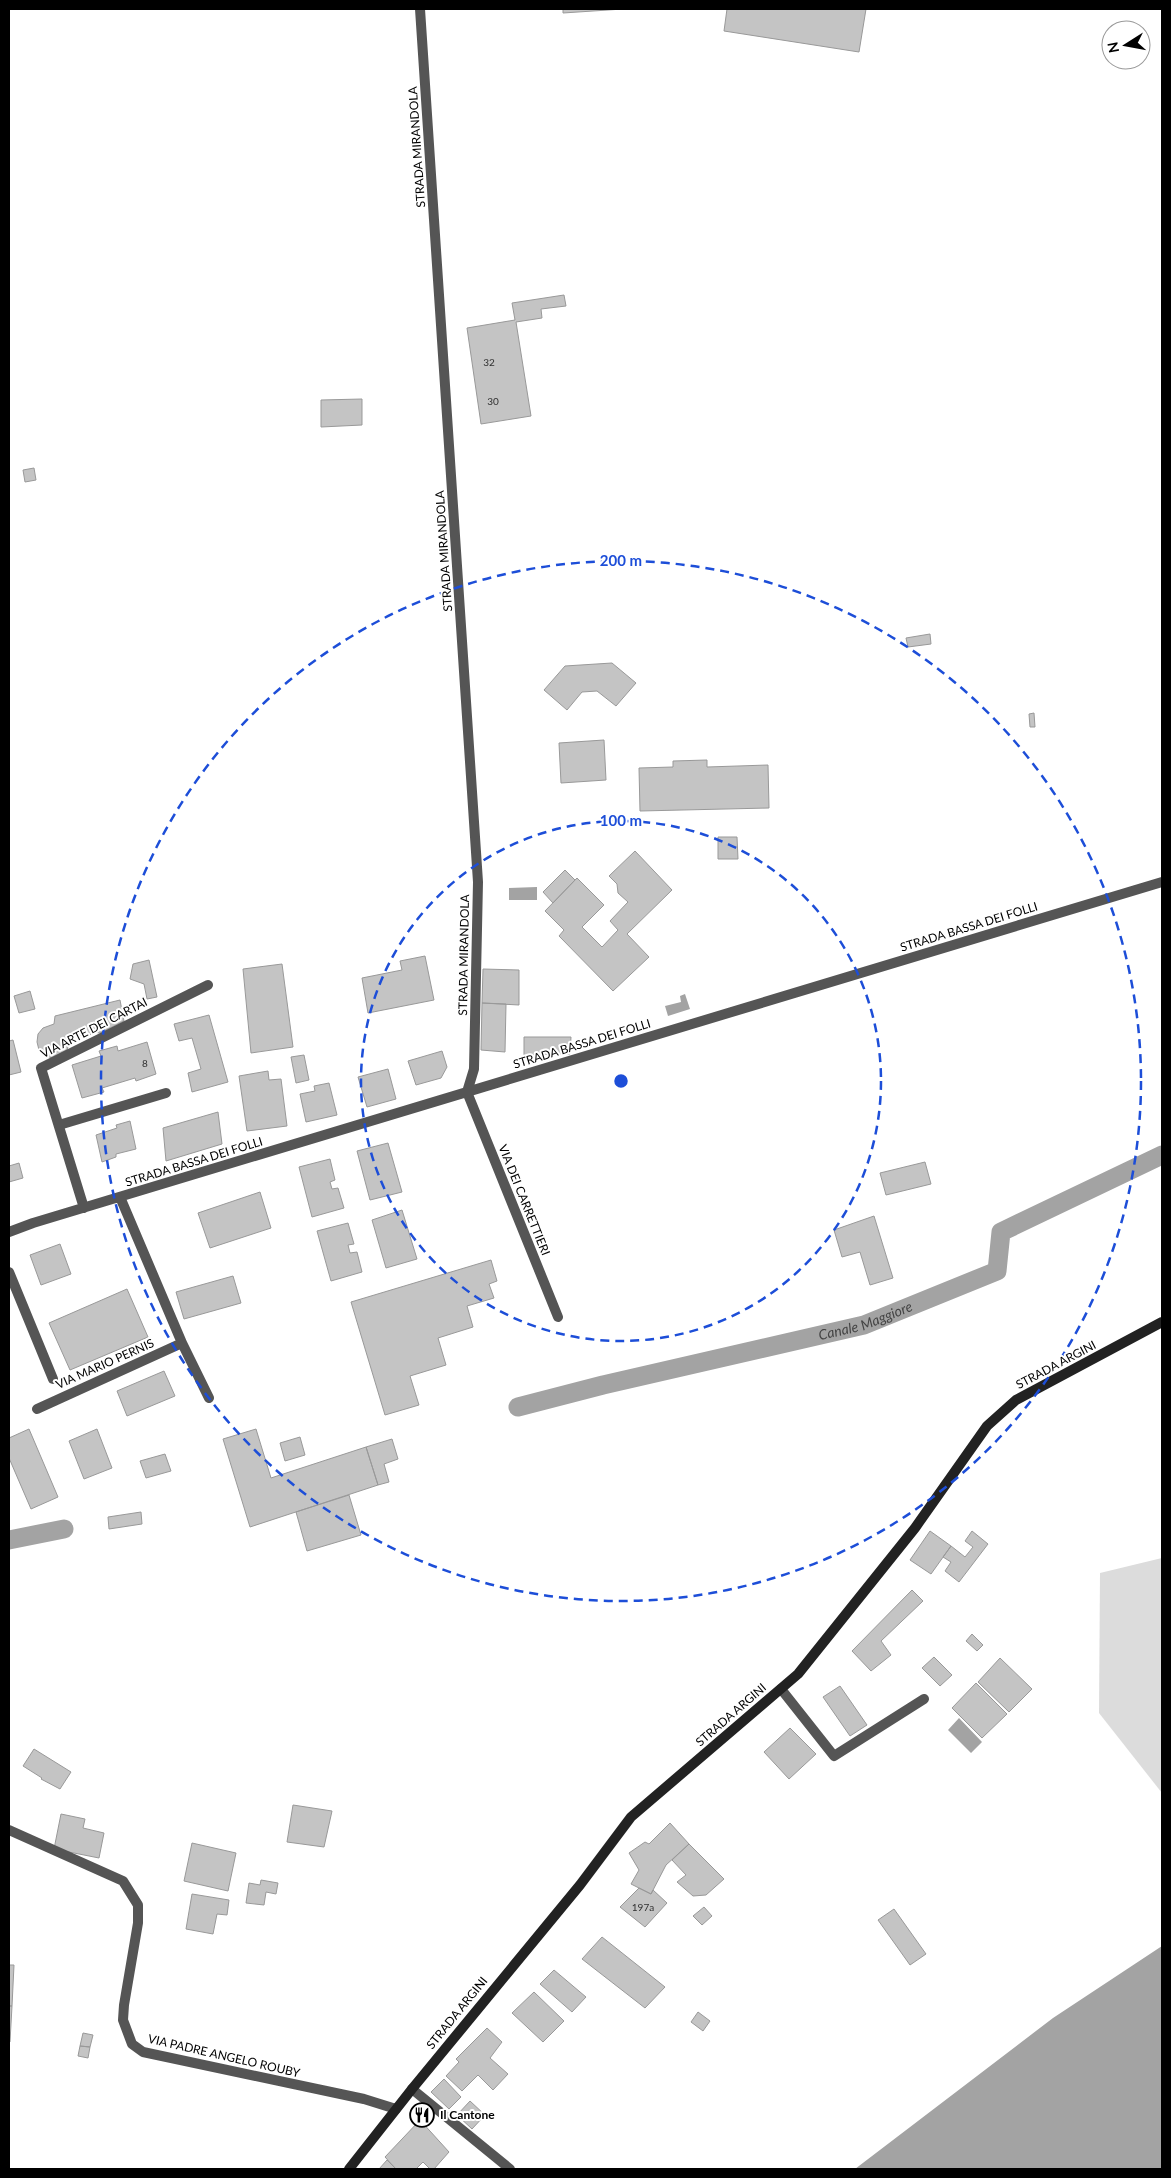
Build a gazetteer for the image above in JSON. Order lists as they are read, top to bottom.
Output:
{
  "streets": {
    "main road": ["STRADA ARGINI"],
    "street": [
      "STRADA MIRANDOLA",
      "STRADA BASSA DEI FOLLI",
      "VIA ARTE DEI CARTAI",
      "VIA DEI CARRETTIERI",
      "VIA MARIO PERNIS",
      "VIA PADRE ANGELO ROUBY"
    ]
  },
  "crossings": [
    ["STRADA MIRANDOLA", "STRADA BASSA DEI FOLLI"],
    ["STRADA MIRANDOLA", "VIA DEI CARRETTIERI"],
    ["STRADA BASSA DEI FOLLI", "VIA ARTE DEI CARTAI"],
    ["STRADA BASSA DEI FOLLI", "VIA DEI CARRETTIERI"],
    ["STRADA ARGINI", "VIA PADRE ANGELO ROUBY"]
  ],
  "water": ["Canale Maggiore"],
  "places": {
    "restaurant": ["Il Cantone"]
  },
  "house_numbers": [
    "32",
    "30",
    "8",
    "197a"
  ],
  "north": "left",
  "rings": ["200 m", "100 m"]
}
